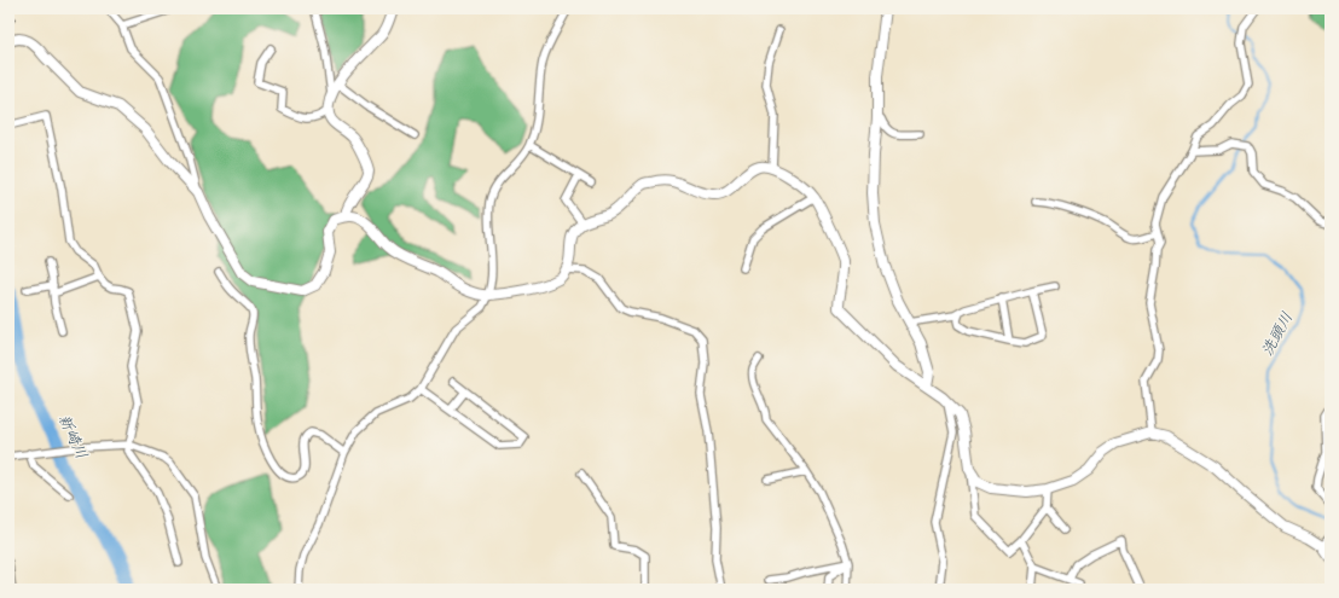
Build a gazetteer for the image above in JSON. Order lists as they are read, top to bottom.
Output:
{
  "water": ["洗頭川", "新崎川"]
}
